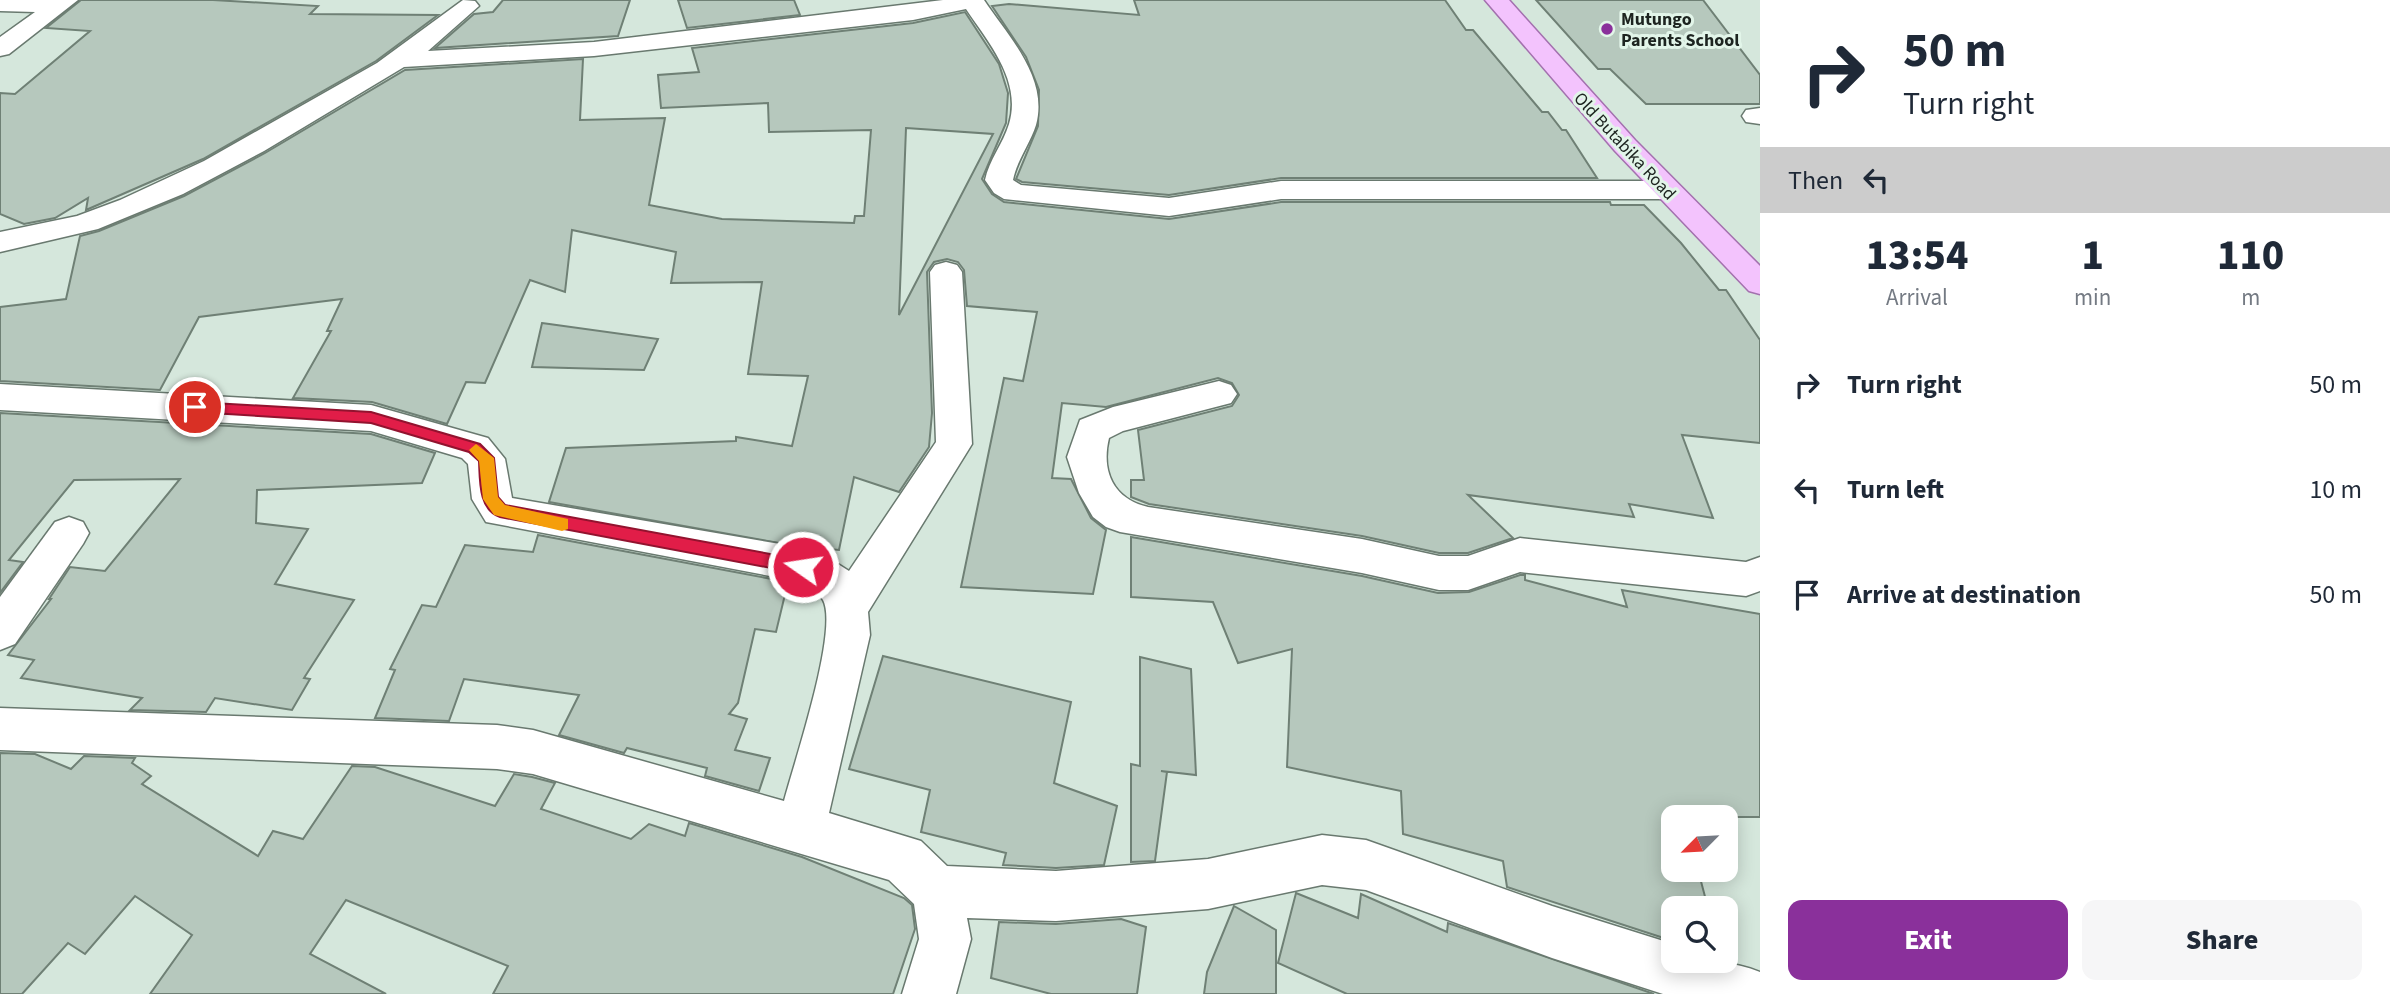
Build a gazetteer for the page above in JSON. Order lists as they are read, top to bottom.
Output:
{
  "streets": {
    "main road": ["Old Butabika Road"]
  },
  "places": ["Mutungo Parents School"],
  "north": "bottom left",
  "page": {
    "turn": ["50 m", "Turn right"],
    "then": "Then",
    "eta": [
      "13:54",
      "Arrival",
      "1",
      "min",
      "110",
      "m"
    ],
    "list": [
      {
        "name": "Turn right",
        "value": "50 m"
      },
      {
        "name": "Turn left",
        "value": "10 m"
      },
      {
        "name": "Arrive at destination",
        "value": "50 m"
      }
    ],
    "buttons": ["Exit", "Share"]
  }
}
